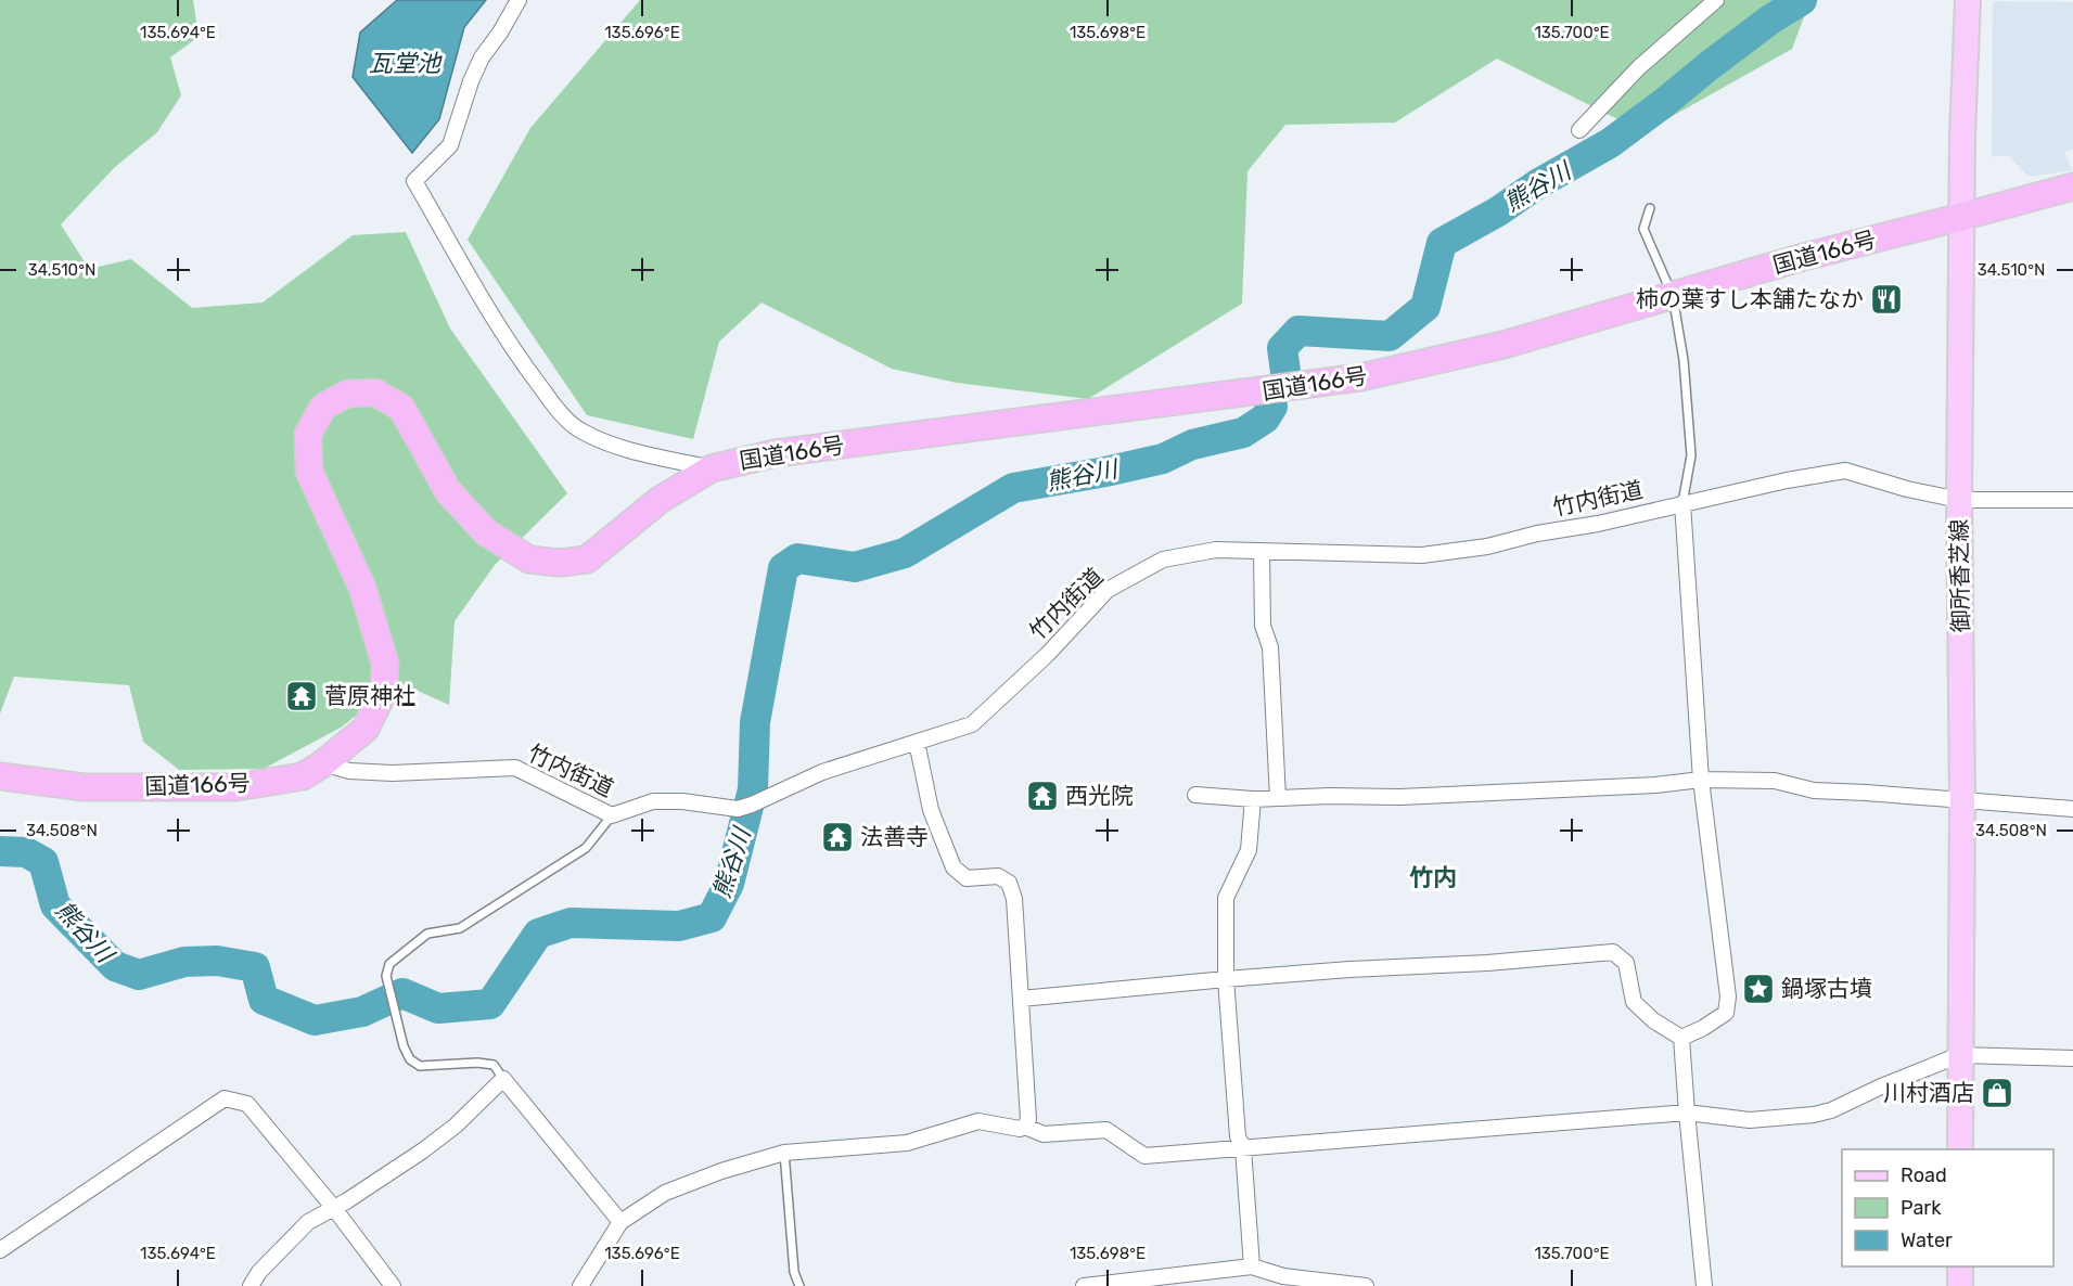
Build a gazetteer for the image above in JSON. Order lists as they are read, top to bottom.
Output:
{
  "streets": {
    "highway": ["国道166号"],
    "main road": ["御所香芝線"],
    "street": ["竹内街道"]
  },
  "crossings": [
    ["国道166号", "竹内街道"],
    ["国道166号", "御所香芝線"],
    ["竹内街道", "御所香芝線"]
  ],
  "districts": ["竹内"],
  "water": ["瓦堂池", "熊谷川"],
  "places": {
    "restaurant": ["柿の葉すし本舗たなか"],
    "temple": ["菅原神社", "西光院", "法善寺"],
    "place": ["鍋塚古墳"],
    "shop": ["川村酒店"]
  },
  "legend": ["Road", "Park", "Water"],
  "coordinates": [
    "135.694°E",
    "135.696°E",
    "135.698°E",
    "135.700°E",
    "34.510°N",
    "34.508°N"
  ]
}
